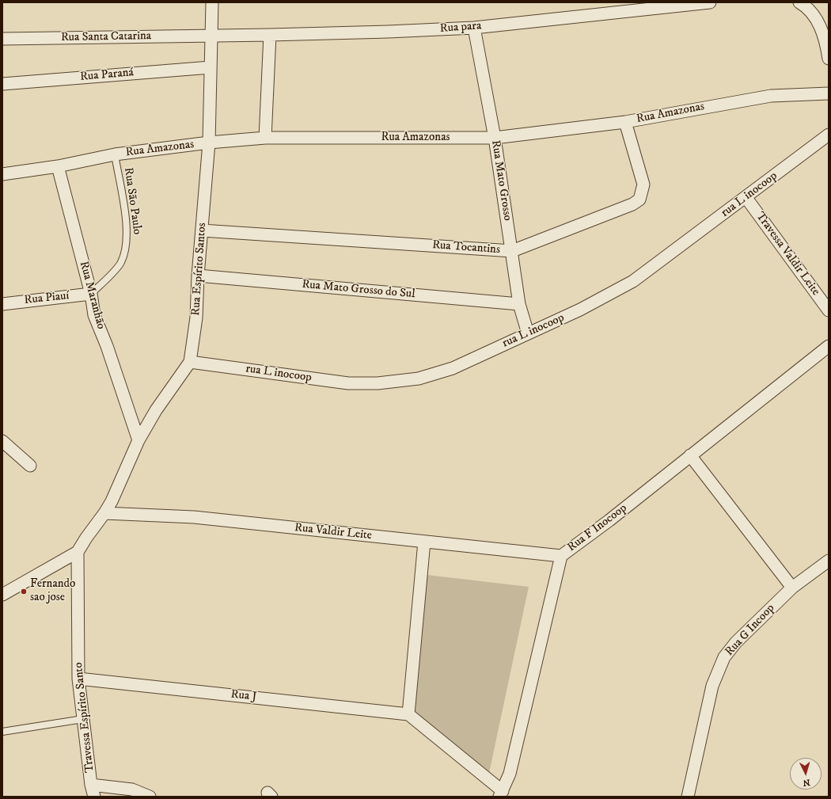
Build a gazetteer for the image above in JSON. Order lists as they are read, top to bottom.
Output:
{
  "streets": {
    "street": [
      "Rua para",
      "Rua Santa Catarina",
      "Rua Paraná",
      "Rua Amazonas",
      "Rua Mato Grosso",
      "rua L inocoop",
      "Rua Tocantins",
      "Travessa Valdir Leite",
      "Rua Espírito Santos",
      "Rua Mato Grosso do Sul",
      "Rua Maranhão",
      "Rua Piauí",
      "Rua F Inocoop",
      "Rua Valdir Leite",
      "Rua G Incoop",
      "Rua J",
      "Travessa Espírito Santo"
    ],
    "lane": ["Rua São Paulo"]
  },
  "crossings": [
    ["Rua para", "Rua Santa Catarina"],
    ["Rua para", "Rua Mato Grosso"],
    ["Rua para", "Rua Espírito Santos"],
    ["Rua Santa Catarina", "Rua Espírito Santos"],
    ["Rua Paraná", "Rua Espírito Santos"],
    ["Rua Amazonas", "Rua Mato Grosso"],
    ["Rua Amazonas", "Rua São Paulo"],
    ["Rua Amazonas", "Rua Tocantins"],
    ["Rua Amazonas", "Rua Espírito Santos"],
    ["Rua Amazonas", "Rua Maranhão"],
    ["Rua Mato Grosso", "rua L inocoop"],
    ["Rua Mato Grosso", "Rua Tocantins"],
    ["Rua Mato Grosso", "Rua Mato Grosso do Sul"],
    ["rua L inocoop", "Travessa Valdir Leite"],
    ["rua L inocoop", "Rua Espírito Santos"],
    ["Rua São Paulo", "Rua Maranhão"],
    ["Rua São Paulo", "Rua Piauí"],
    ["Rua Tocantins", "Rua Espírito Santos"],
    ["Rua Espírito Santos", "Rua Mato Grosso do Sul"],
    ["Rua Espírito Santos", "Rua Maranhão"],
    ["Rua Espírito Santos", "Rua Valdir Leite"],
    ["Rua Maranhão", "Rua Piauí"],
    ["Rua F Inocoop", "Rua Valdir Leite"],
    ["Rua J", "Travessa Espírito Santo"]
  ],
  "places": ["Fernando sao jose"],
  "north": "bottom"
}
